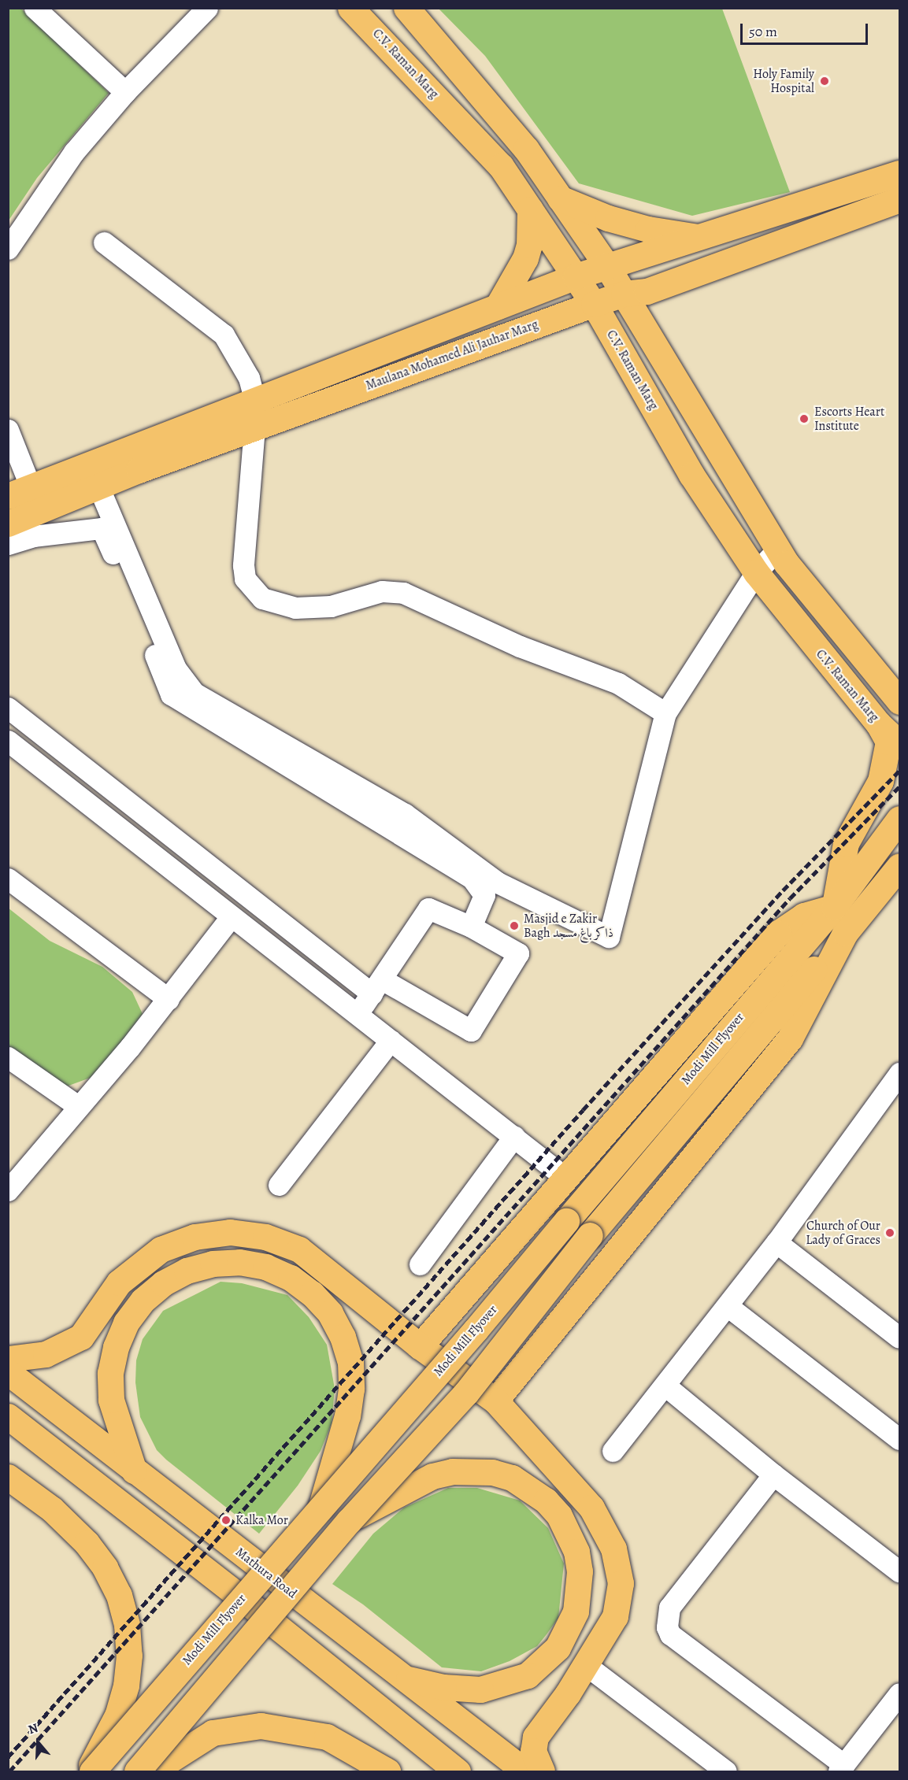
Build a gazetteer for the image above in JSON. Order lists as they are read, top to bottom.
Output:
{
  "streets": {
    "main road": [
      "C.V. Raman Marg",
      "Maulana Mohamed Ali Jauhar Marg",
      "Modi Mill Flyover",
      "Mathura Road"
    ]
  },
  "crossings": [
    ["C.V. Raman Marg", "Maulana Mohamed Ali Jauhar Marg"]
  ],
  "places": [
    "Holy Family Hospital",
    "Escorts Heart Institute",
    "Masjid e Zakir Bagh ذاکر باغ مسجد",
    "Church of Our Lady of Graces",
    "Kalka Mor"
  ],
  "scale_bar": "50 m",
  "north": "top"
}
